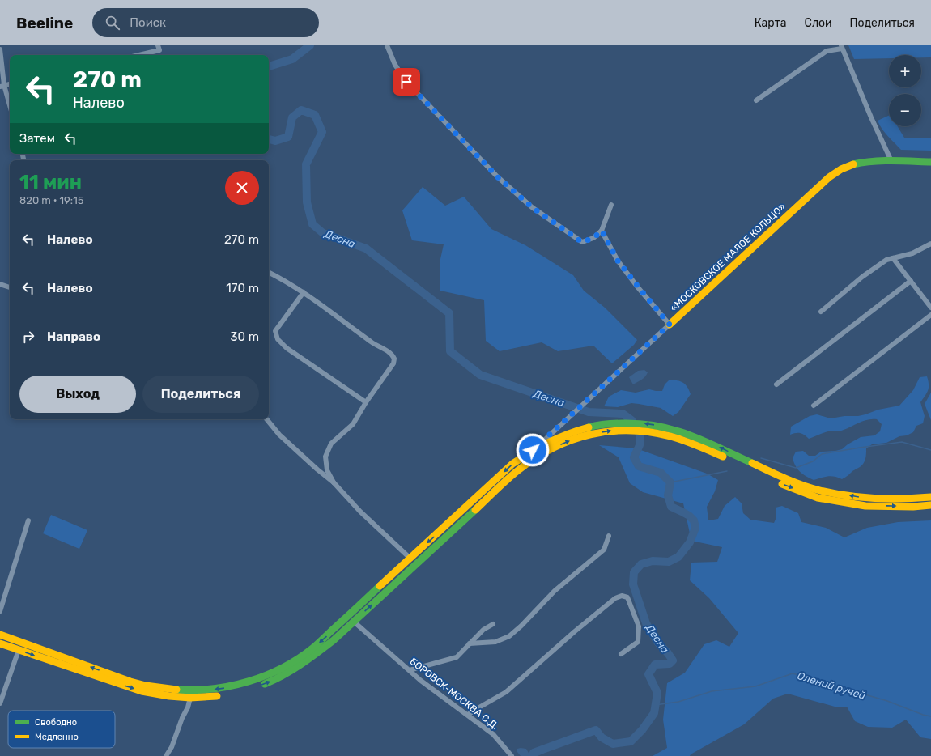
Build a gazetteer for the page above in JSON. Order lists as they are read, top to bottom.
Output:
{
  "streets": {
    "main road": ["«МОСКОВСКОЕ МАЛОЕ КОЛЬЦО»"],
    "street": ["БОРОВСК-МОСКВА С.Д."]
  },
  "water": ["Десна", "Олений ручей"],
  "legend": ["Свободно", "Медленно"],
  "page": {
    "header": "Beeline",
    "search": "Поиск",
    "nav": ["Карта", "Слои", "Поделиться"],
    "map_buttons": ["+", "−"],
    "turn": ["270 m", "Налево"],
    "then": "Затем",
    "heading": ["11 мин", "820 m · 19:15"],
    "list": [
      {
        "name": "Налево",
        "value": "270 m"
      },
      {
        "name": "Налево",
        "value": "170 m"
      },
      {
        "name": "Направо",
        "value": "30 m"
      }
    ],
    "buttons": ["Выход", "Поделиться"]
  }
}
